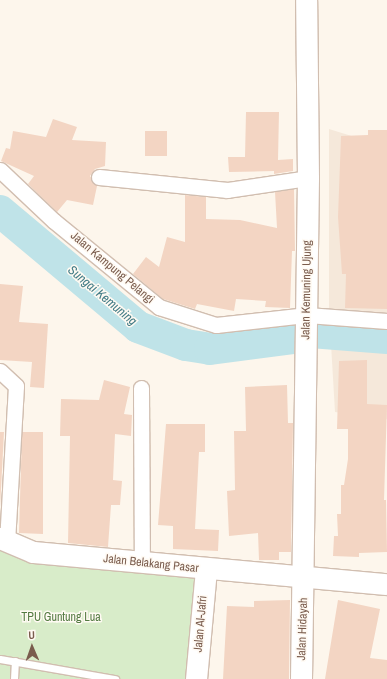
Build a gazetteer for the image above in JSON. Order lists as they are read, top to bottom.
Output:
{
  "streets": {
    "street": [
      "Jalan Kampung Pelangi",
      "Jalan Kemuning Ujung",
      "Jalan Belakang Pasar",
      "Jalan Al-Jafri",
      "Jalan Hidayah"
    ]
  },
  "crossings": [
    ["Jalan Kampung Pelangi", "Jalan Kemuning Ujung"],
    ["Jalan Kemuning Ujung", "Jalan Belakang Pasar"],
    ["Jalan Kemuning Ujung", "Jalan Hidayah"],
    ["Jalan Belakang Pasar", "Jalan Al-Jafri"],
    ["Jalan Belakang Pasar", "Jalan Hidayah"]
  ],
  "water": ["Sungai Kemuning"],
  "parks": ["TPU Guntung Lua"],
  "north": "top"
}
